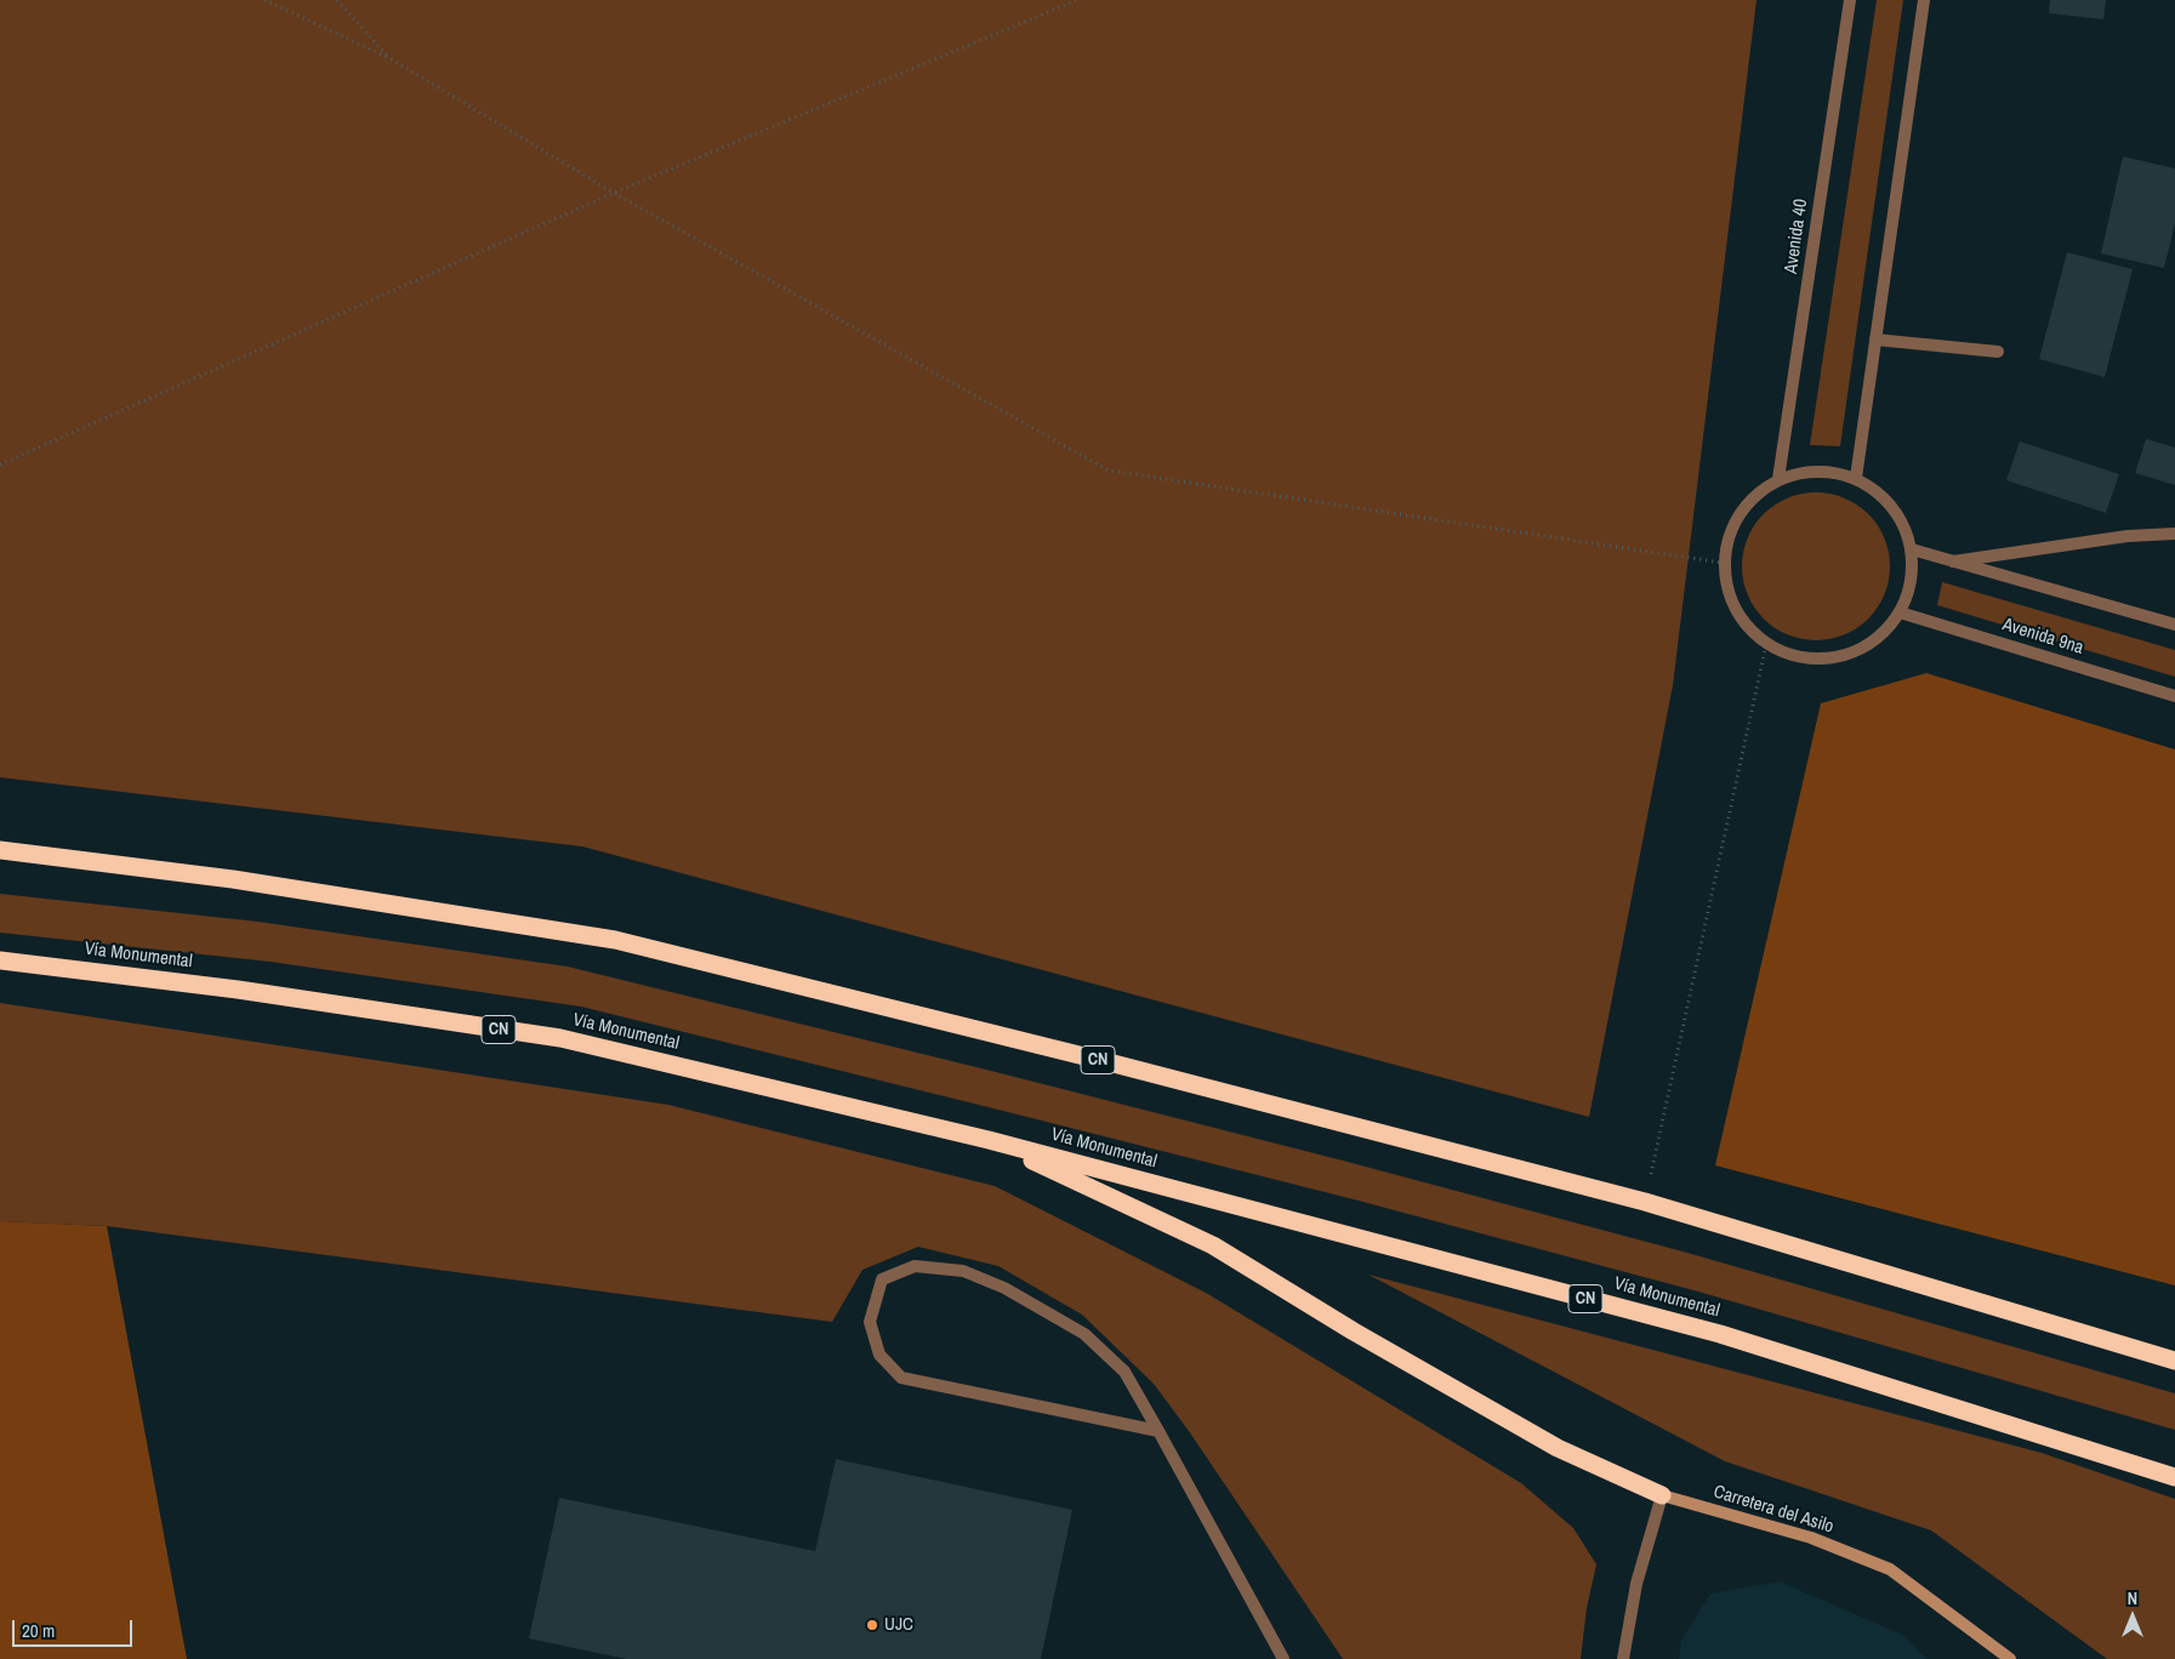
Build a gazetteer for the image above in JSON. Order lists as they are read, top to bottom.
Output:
{
  "streets": {
    "highway": ["Vía Monumental", "CN"],
    "main road": ["Carretera del Asilo"],
    "street": ["Avenida 40", "Avenida 9na"]
  },
  "crossings": [
    ["Avenida 40", "Avenida 9na"]
  ],
  "places": ["UJC"],
  "scale_bar": "20 m",
  "north": "top"
}
